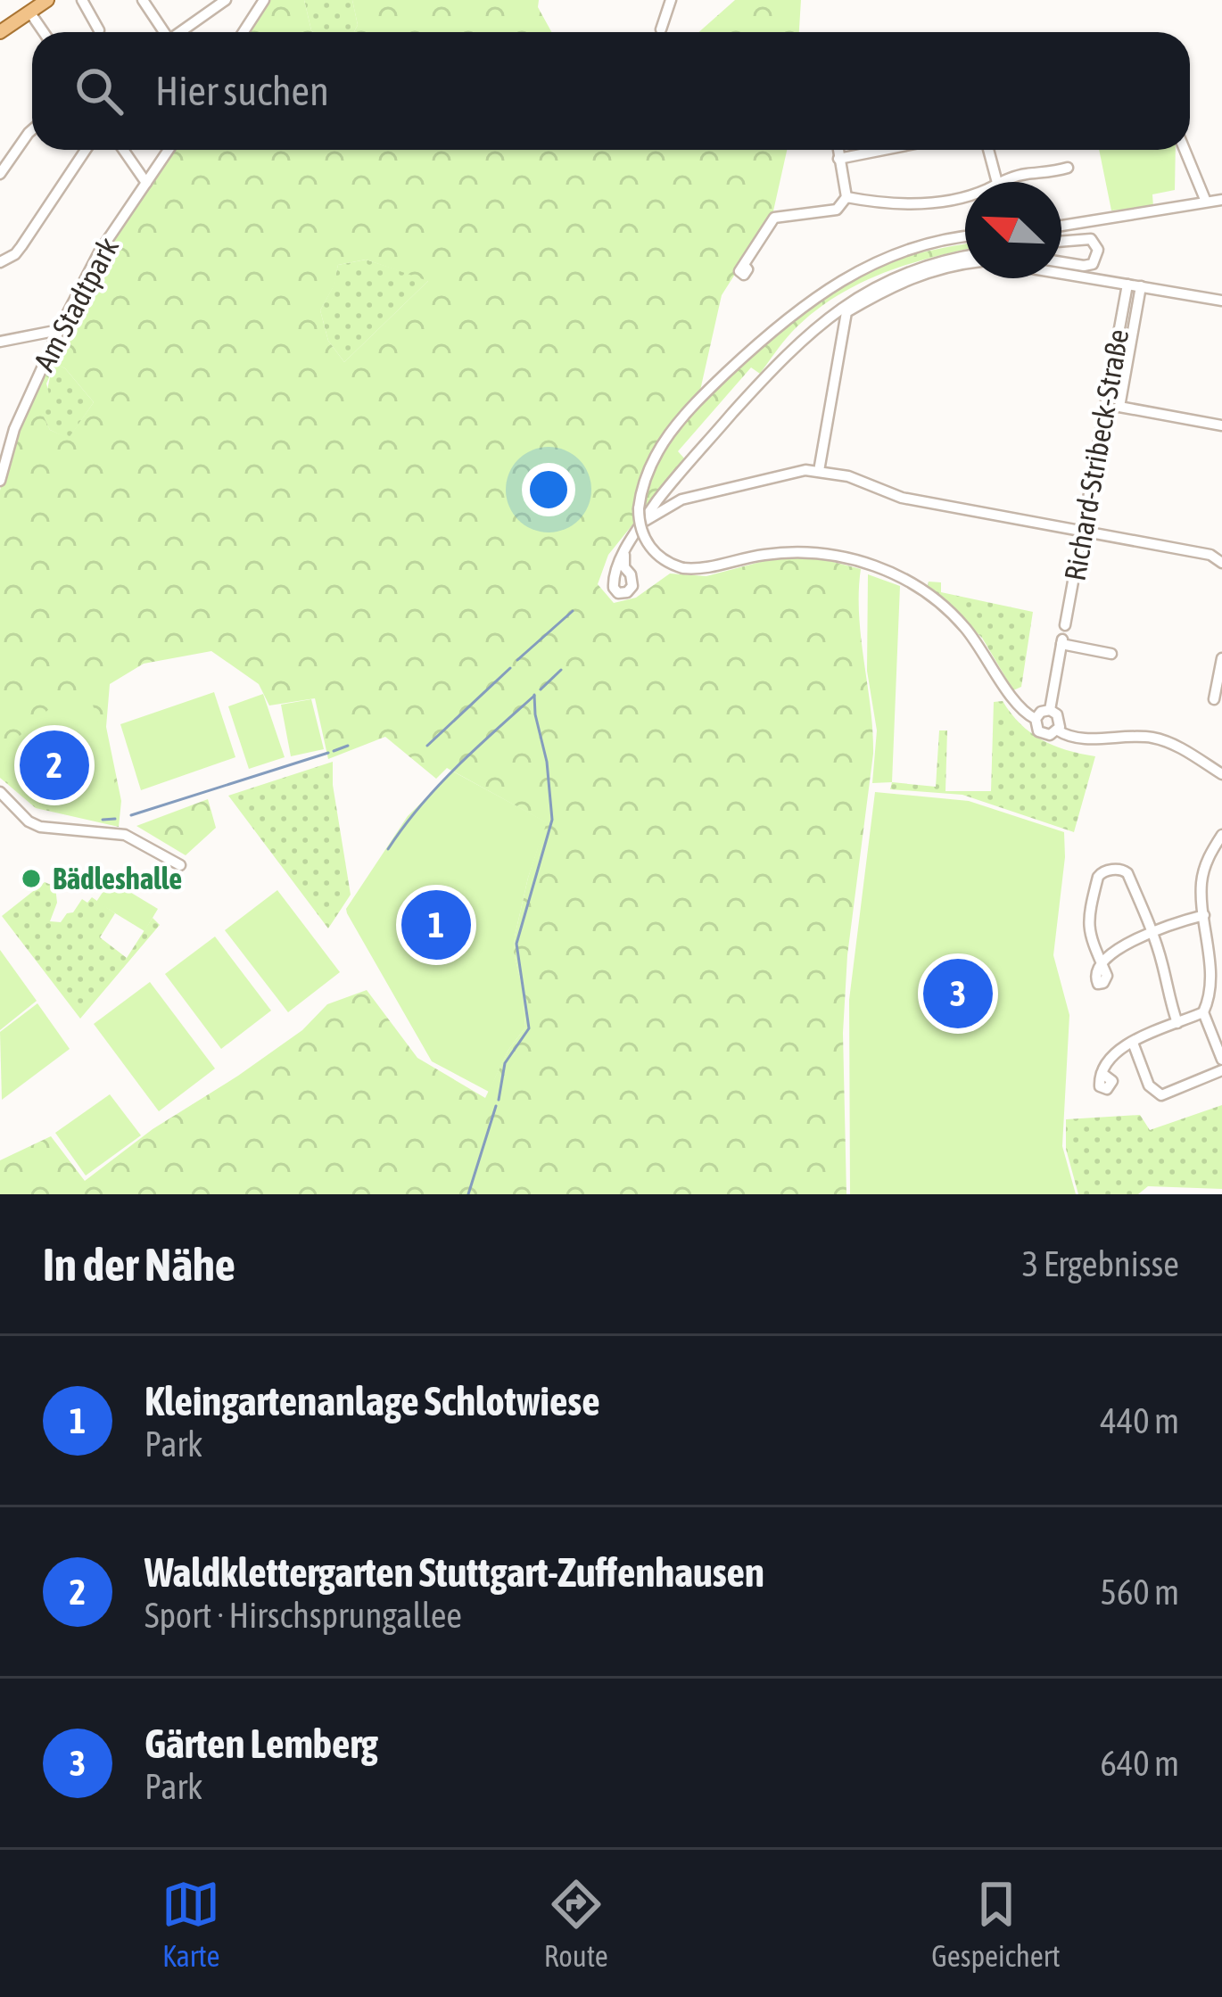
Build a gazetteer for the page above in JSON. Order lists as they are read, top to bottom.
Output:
{
  "streets": {
    "street": ["Am Stadtpark", "Richard-Stribeck-Straße"]
  },
  "places": ["Bädleshalle"],
  "north": "top left",
  "page": {
    "search": "Hier suchen",
    "pins": ["2", "1", "3"],
    "heading": ["In der Nähe", "3 Ergebnisse"],
    "list": [
      {
        "mark": "1",
        "name": "Kleingartenanlage Schlotwiese",
        "note": "Park",
        "value": "440 m"
      },
      {
        "mark": "2",
        "name": "Waldklettergarten Stuttgart-Zuffenhausen",
        "note": "Sport · Hirschsprungallee",
        "value": "560 m"
      },
      {
        "mark": "3",
        "name": "Gärten Lemberg",
        "note": "Park",
        "value": "640 m"
      }
    ],
    "nav": ["Karte", "Route", "Gespeichert"]
  }
}
